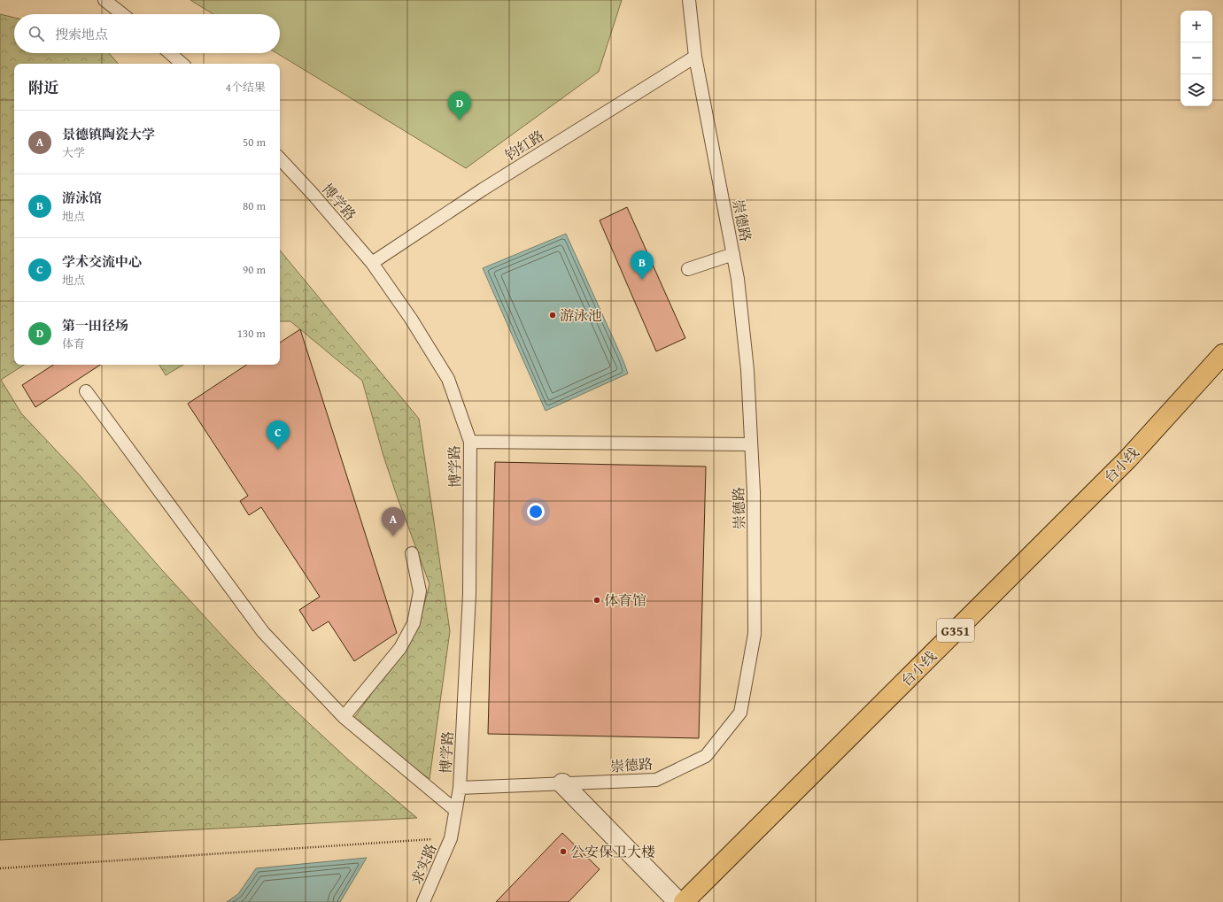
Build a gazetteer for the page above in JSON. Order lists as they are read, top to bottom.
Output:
{
  "streets": {
    "highway": ["台小线", "G351"],
    "lane": [
      "钧红路",
      "博学路",
      "崇德路",
      "求实路"
    ]
  },
  "crossings": [
    ["钧红路", "博学路"],
    ["钧红路", "崇德路"],
    ["博学路", "崇德路"],
    ["博学路", "求实路"]
  ],
  "places": ["游泳池", "体育馆", "公安保卫大楼"],
  "page": {
    "map_buttons": ["+", "−"],
    "search": "搜索地点",
    "heading": ["附近", "4个结果"],
    "pins": [
      "D",
      "B",
      "C",
      "A"
    ],
    "list": [
      {
        "mark": "A",
        "name": "景德镇陶瓷大学",
        "note": "大学",
        "value": "50 m"
      },
      {
        "mark": "B",
        "name": "游泳馆",
        "note": "地点",
        "value": "80 m"
      },
      {
        "mark": "C",
        "name": "学术交流中心",
        "note": "地点",
        "value": "90 m"
      },
      {
        "mark": "D",
        "name": "第一田径场",
        "note": "体育",
        "value": "130 m"
      }
    ]
  }
}
